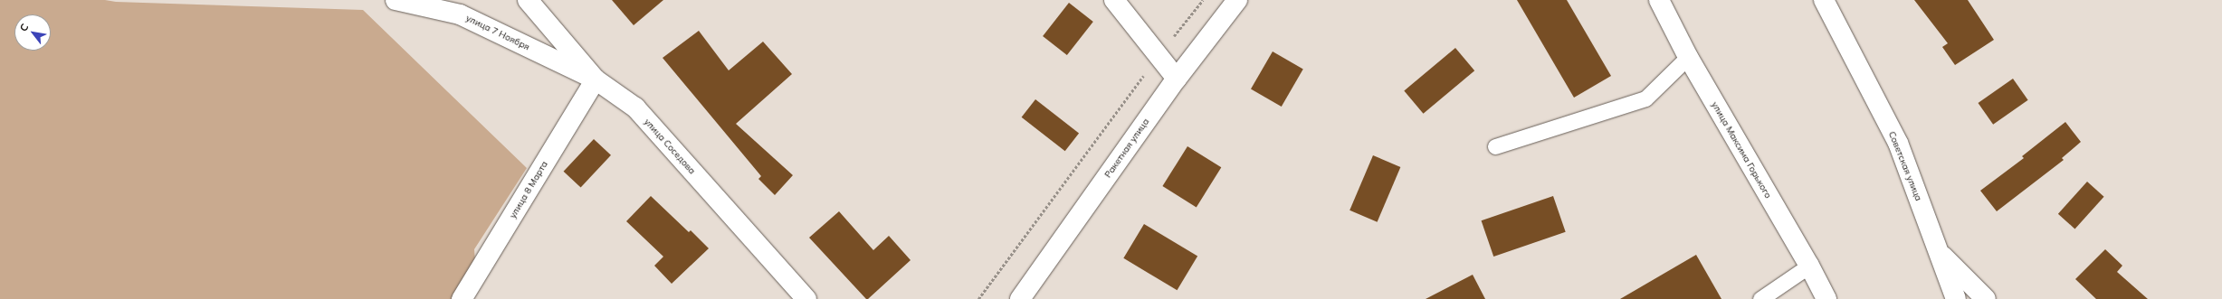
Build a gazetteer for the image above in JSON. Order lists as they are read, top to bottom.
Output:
{
  "streets": {
    "street": [
      "улица 7 Ноября",
      "улица Соседова",
      "Ракетная улица",
      "улица Максима Горького",
      "Советская улица",
      "улица 8 Марта"
    ]
  },
  "crossings": [
    ["улица 7 Ноября", "улица Соседова"],
    ["улица 7 Ноября", "улица 8 Марта"],
    ["улица Соседова", "улица 8 Марта"]
  ],
  "north": "top left"
}
